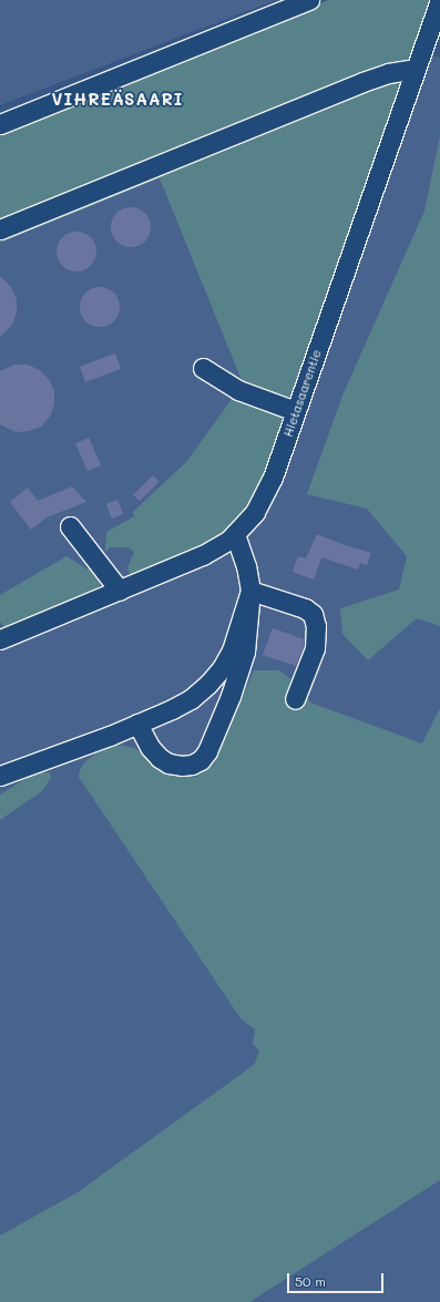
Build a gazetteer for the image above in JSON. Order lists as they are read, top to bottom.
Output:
{
  "streets": {
    "street": ["Hietasaarentie"]
  },
  "districts": ["VIHREÄSAARI"],
  "scale_bar": "50 m"
}
